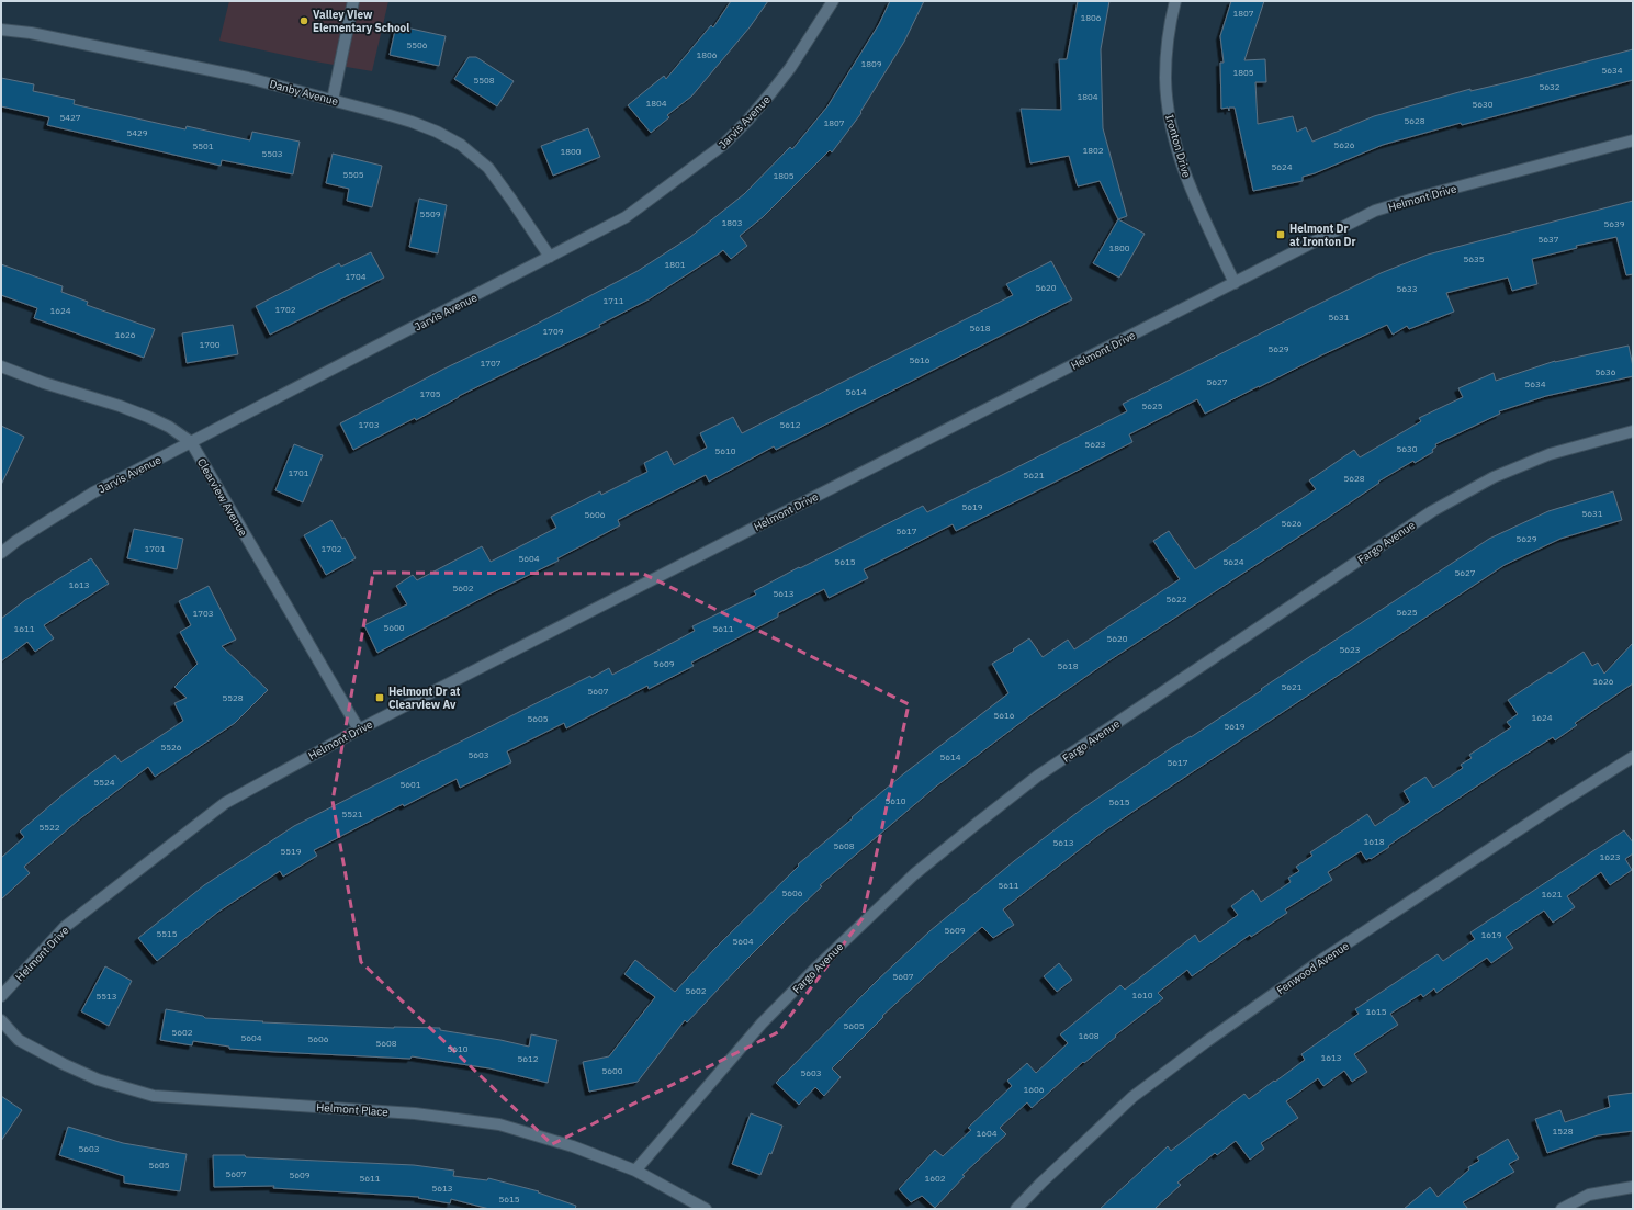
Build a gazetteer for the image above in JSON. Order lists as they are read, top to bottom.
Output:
{
  "streets": {
    "street": [
      "Danby Avenue",
      "Jarvis Avenue",
      "Ironton Drive",
      "Helmont Drive",
      "Clearview Avenue",
      "Fargo Avenue",
      "Fenwood Avenue",
      "Helmont Place"
    ]
  },
  "crossings": [
    ["Danby Avenue", "Jarvis Avenue"],
    ["Jarvis Avenue", "Clearview Avenue"],
    ["Ironton Drive", "Helmont Drive"],
    ["Helmont Drive", "Clearview Avenue"],
    ["Fargo Avenue", "Helmont Place"]
  ],
  "places": {
    "other": ["Valley View Elementary School"],
    "transit": ["Helmont Dr at Ironton Dr", "Helmont Dr at Clearview Av"]
  },
  "house_numbers": [
    "1807",
    "1806",
    "5506",
    "1806",
    "1809",
    "5634",
    "1805",
    "5508",
    "5632",
    "1804",
    "1804",
    "5630",
    "5427",
    "5628",
    "1807",
    "5429",
    "5626",
    "5501",
    "1802",
    "1800",
    "5503",
    "5624",
    "5505",
    "1805",
    "5509",
    "1803",
    "5639",
    "5637",
    "1800",
    "5635",
    "1801",
    "1704",
    "5620",
    "5633",
    "1711",
    "1702",
    "1624",
    "5631",
    "5618",
    "1709",
    "1626",
    "1700",
    "5629",
    "5616",
    "1707",
    "5636",
    "5627",
    "5634",
    "5614",
    "1705",
    "5625",
    "1703",
    "5612",
    "5623",
    "5630",
    "5610",
    "1701",
    "5621",
    "5628",
    "5619",
    "5631",
    "5606",
    "5626",
    "5617",
    "5629",
    "1701",
    "1702",
    "5604",
    "5615",
    "5624",
    "5627",
    "1613",
    "5602",
    "5613",
    "5622",
    "5625",
    "1703",
    "5600",
    "1611",
    "5611",
    "5620",
    "5623",
    "5609",
    "5618",
    "1626",
    "5621",
    "5607",
    "5528",
    "5616",
    "1624",
    "5605",
    "5619",
    "5526",
    "5603",
    "5614",
    "5617",
    "5524",
    "5601",
    "5610",
    "5615",
    "5521",
    "5522",
    "1618",
    "5613",
    "5608",
    "5519",
    "1623",
    "5611",
    "5606",
    "1621",
    "5609",
    "5515",
    "1619",
    "5604",
    "5607",
    "5602",
    "1610",
    "5513",
    "1615",
    "5605",
    "5602",
    "1608",
    "5604",
    "5606",
    "5608",
    "5610",
    "1613",
    "5612",
    "5600",
    "5603",
    "1606",
    "1528",
    "1604",
    "5603",
    "5605",
    "5607",
    "5609",
    "5611",
    "1602",
    "5613",
    "5615"
  ]
}
